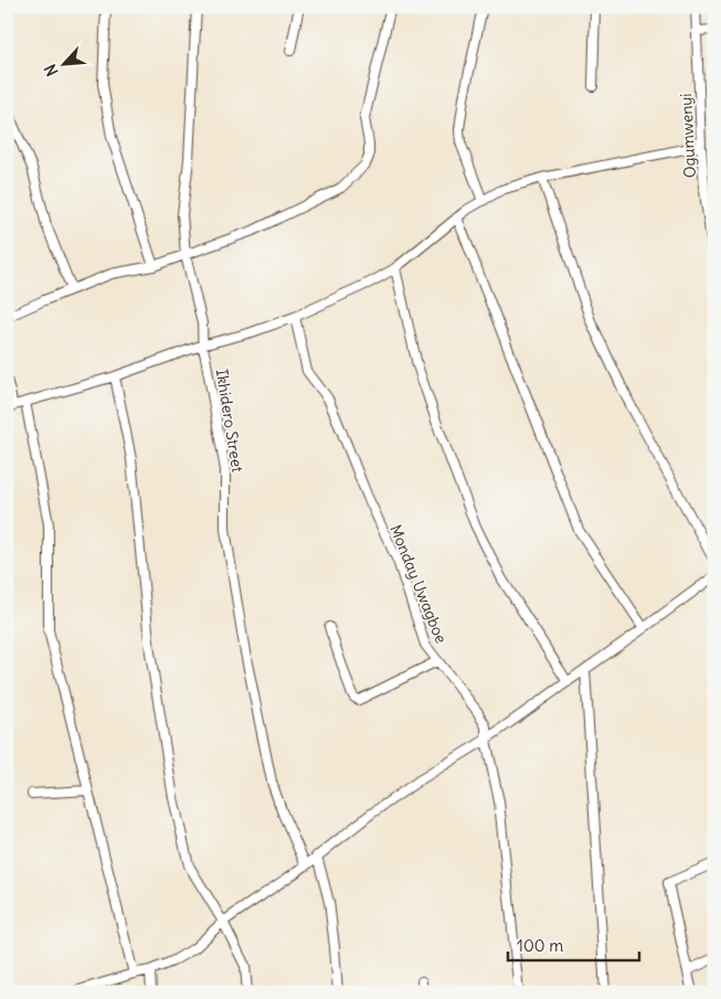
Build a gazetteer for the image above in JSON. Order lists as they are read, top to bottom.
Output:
{
  "streets": {
    "street": ["Ogumwenyi", "Ikhidero Street", "Monday Uwagboe"]
  },
  "scale_bar": "100 m",
  "north": "bottom left"
}
